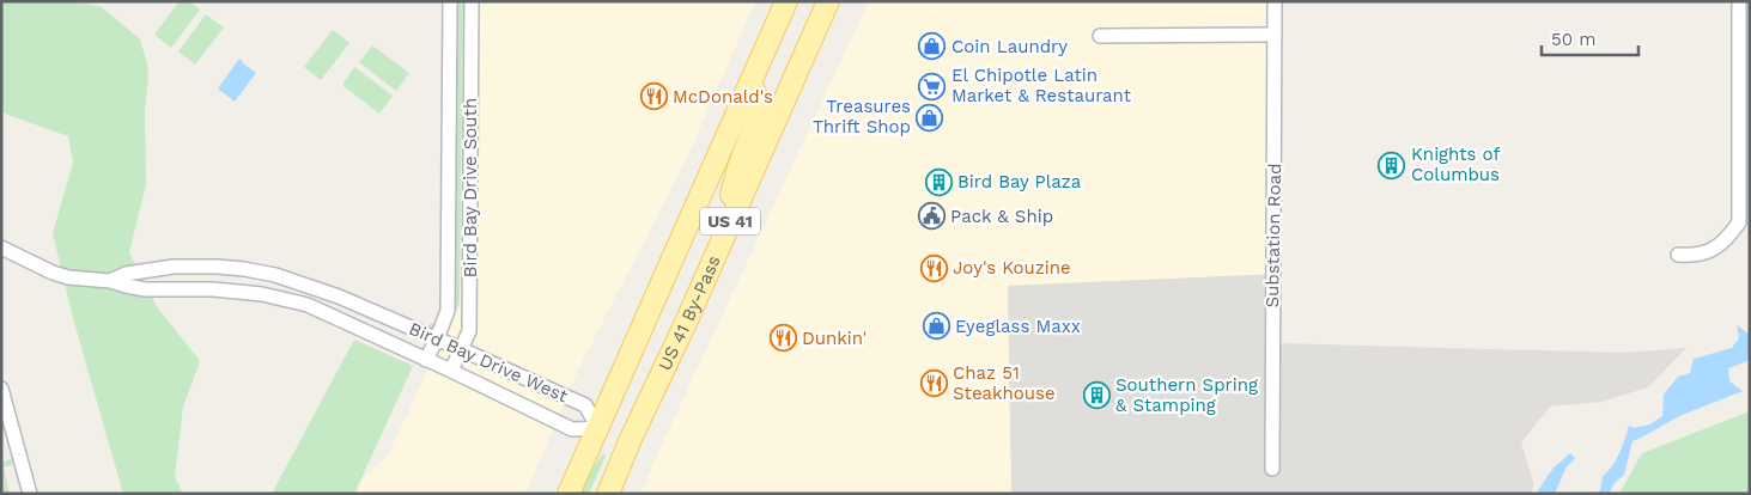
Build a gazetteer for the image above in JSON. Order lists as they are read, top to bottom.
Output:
{
  "streets": {
    "main road": ["US 41", "US 41 By-Pass"],
    "street": ["Bird Bay Drive South", "Substation Road", "Bird Bay Drive West"]
  },
  "crossings": [
    ["Bird Bay Drive South", "Bird Bay Drive West"],
    ["US 41 By-Pass", "Bird Bay Drive West"]
  ],
  "places": {
    "shop": ["Coin Laundry", "Treasures Thrift Shop", "Eyeglass Maxx"],
    "supermarket": ["El Chipotle Latin Market & Restaurant"],
    "restaurant": [
      "McDonald's",
      "Joy's Kouzine",
      "Dunkin'",
      "Chaz 51 Steakhouse"
    ],
    "building": ["Knights of Columbus", "Bird Bay Plaza", "Southern Spring & Stamping"],
    "public building": ["Pack & Ship"]
  },
  "scale_bar": "50 m"
}
